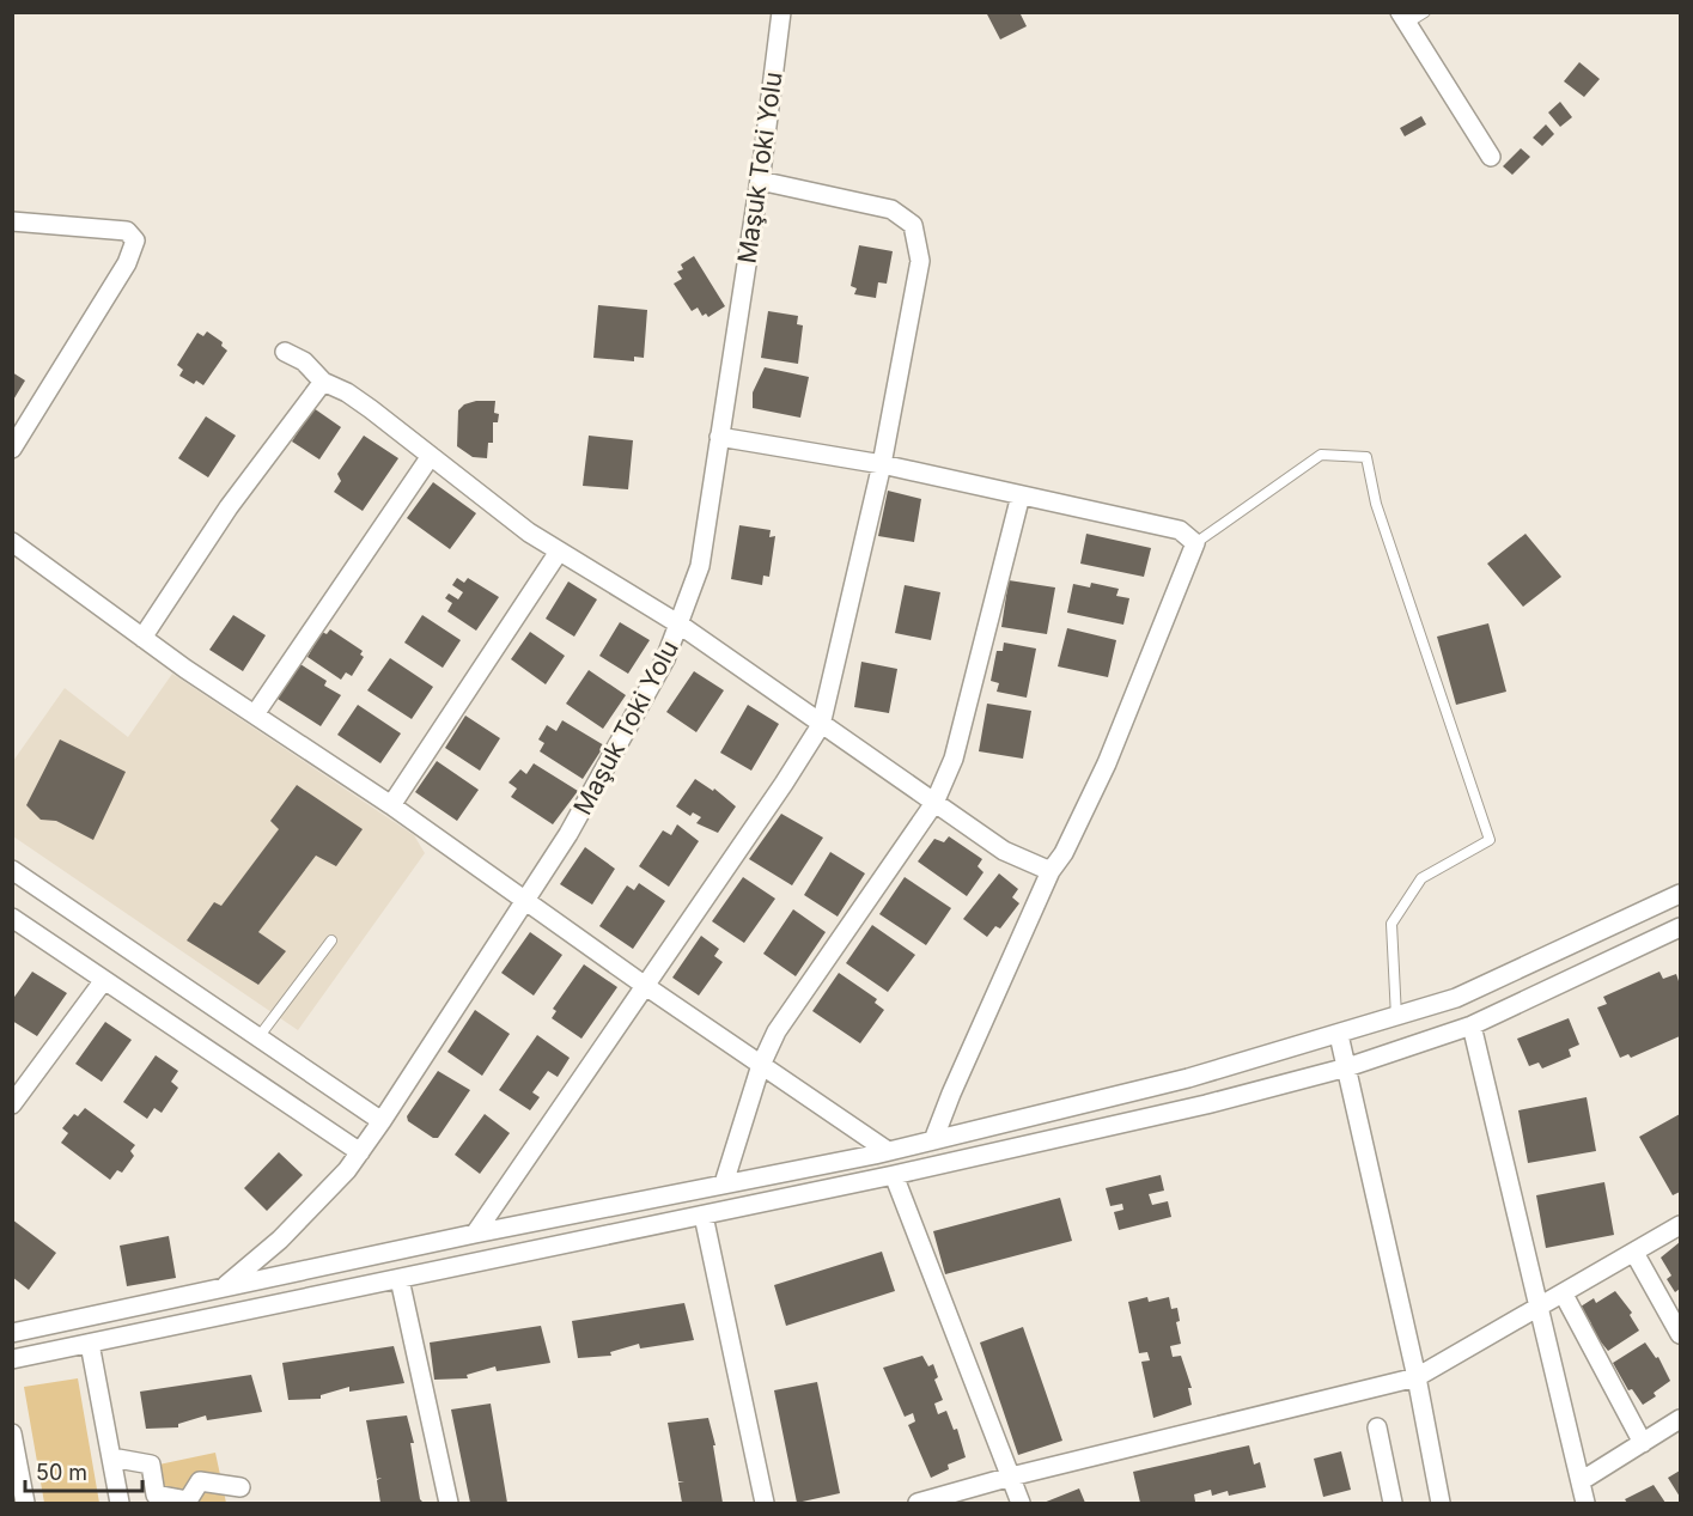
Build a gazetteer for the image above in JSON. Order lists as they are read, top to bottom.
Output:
{
  "streets": {
    "street": ["Maşuk Toki Yolu"]
  },
  "scale_bar": "50 m"
}
